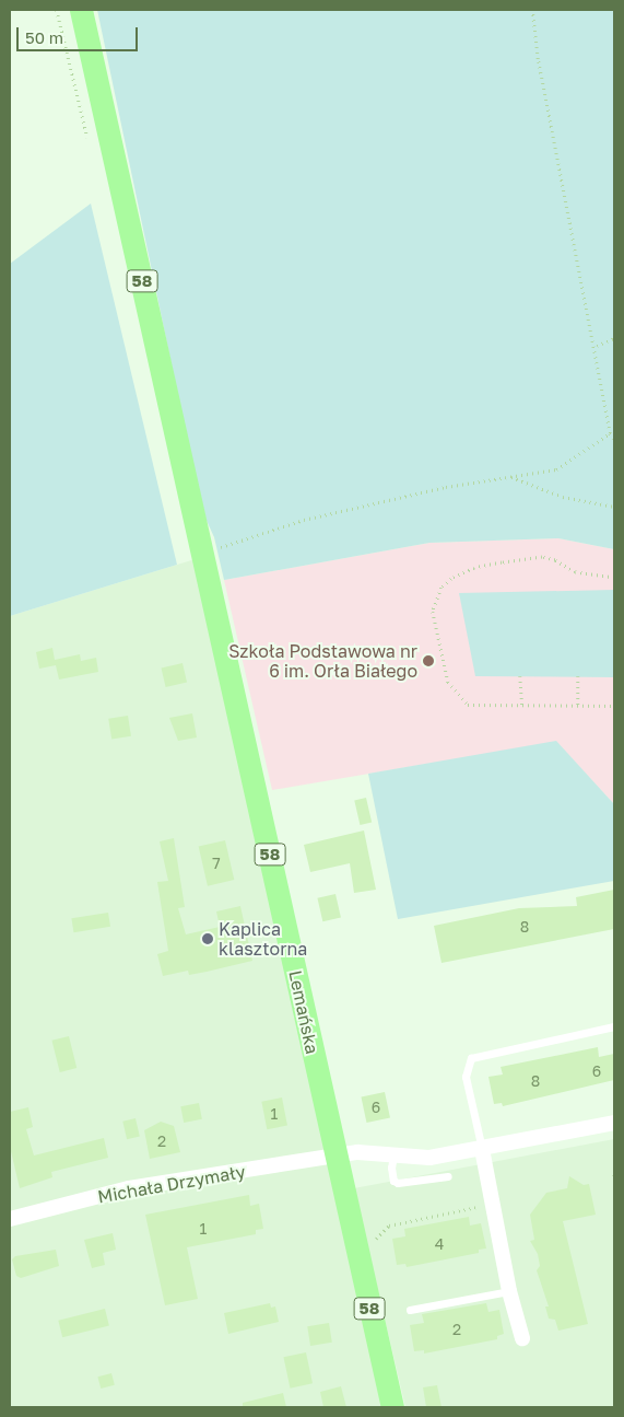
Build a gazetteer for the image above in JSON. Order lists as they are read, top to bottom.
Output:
{
  "streets": {
    "main road": ["58", "Lemańska"],
    "street": ["Michała Drzymały"]
  },
  "crossings": [
    ["58", "Lemańska"],
    ["Lemańska", "Michała Drzymały"]
  ],
  "places": ["Szkoła Podstawowa nr 6 im. Orła Białego", "Kaplica klasztorna"],
  "house_numbers": [
    "7",
    "8",
    "6",
    "8",
    "6",
    "1",
    "2",
    "1",
    "4",
    "2"
  ],
  "scale_bar": "50 m"
}
